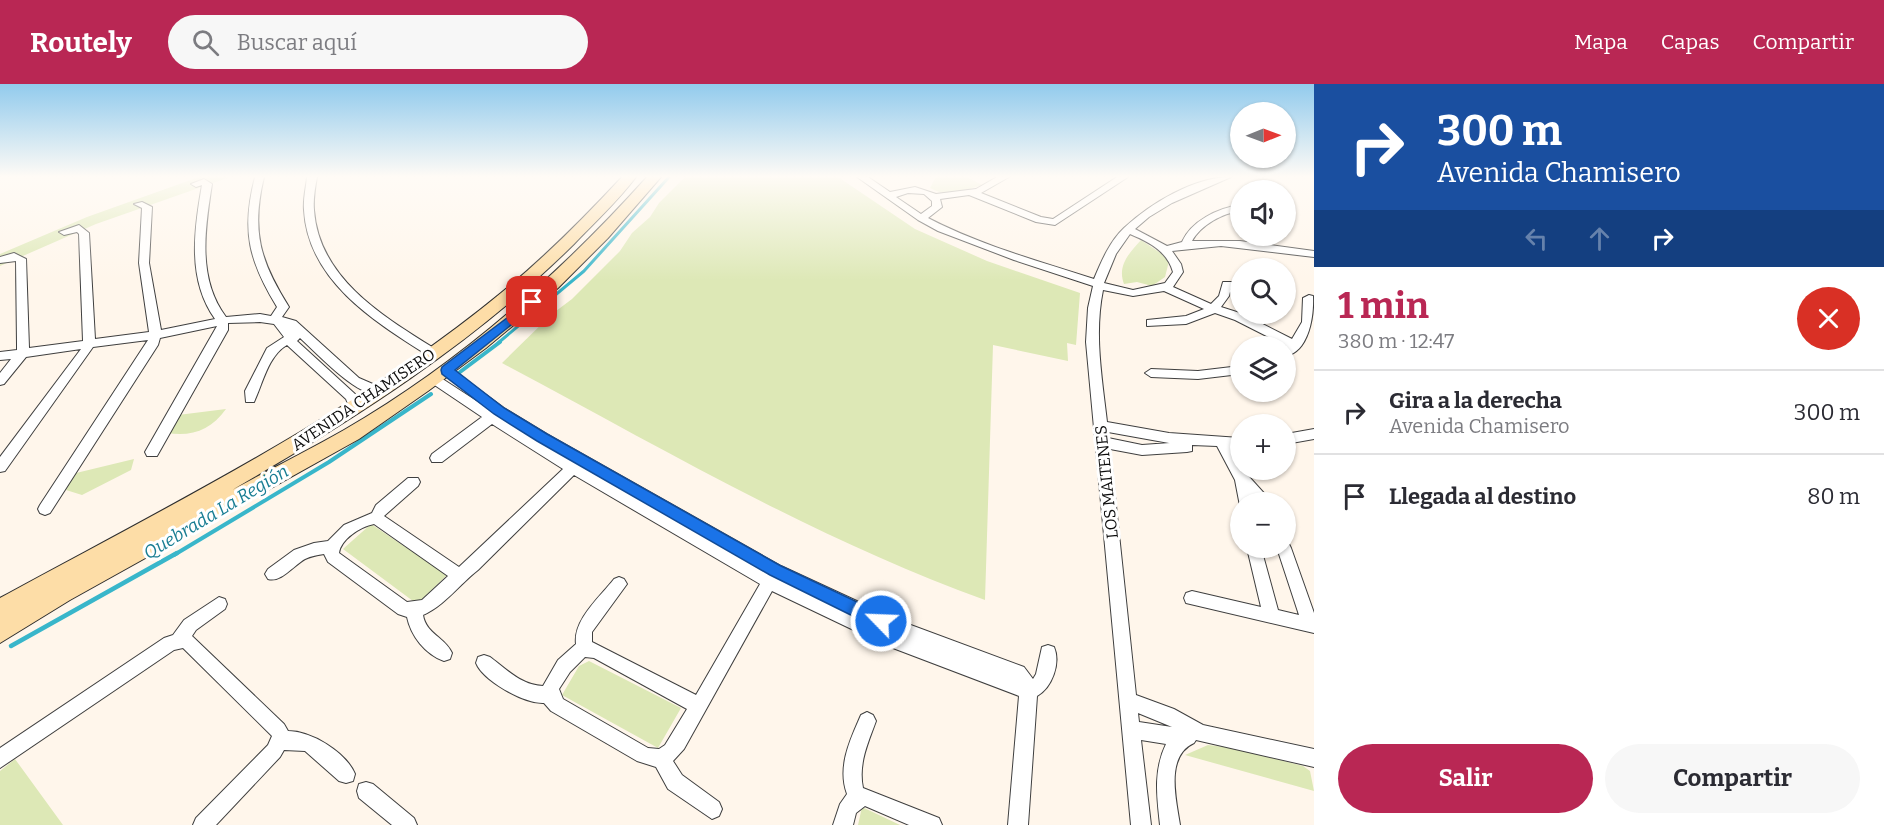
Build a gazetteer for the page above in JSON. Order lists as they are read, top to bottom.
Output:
{
  "streets": {
    "street": ["AVENIDA CHAMISERO", "LOS MAITENES"]
  },
  "water": ["Quebrada La Región"],
  "north": "right",
  "page": {
    "header": "Routely",
    "search": "Buscar aquí",
    "nav": ["Mapa", "Capas", "Compartir"],
    "turn": ["300 m", "Avenida Chamisero"],
    "map_buttons": ["+", "−"],
    "heading": ["1 min", "380 m · 12:47"],
    "list": [
      {
        "name": "Gira a la derecha",
        "note": "Avenida Chamisero",
        "value": "300 m"
      },
      {
        "name": "Llegada al destino",
        "value": "80 m"
      }
    ],
    "buttons": ["Salir", "Compartir"]
  }
}
